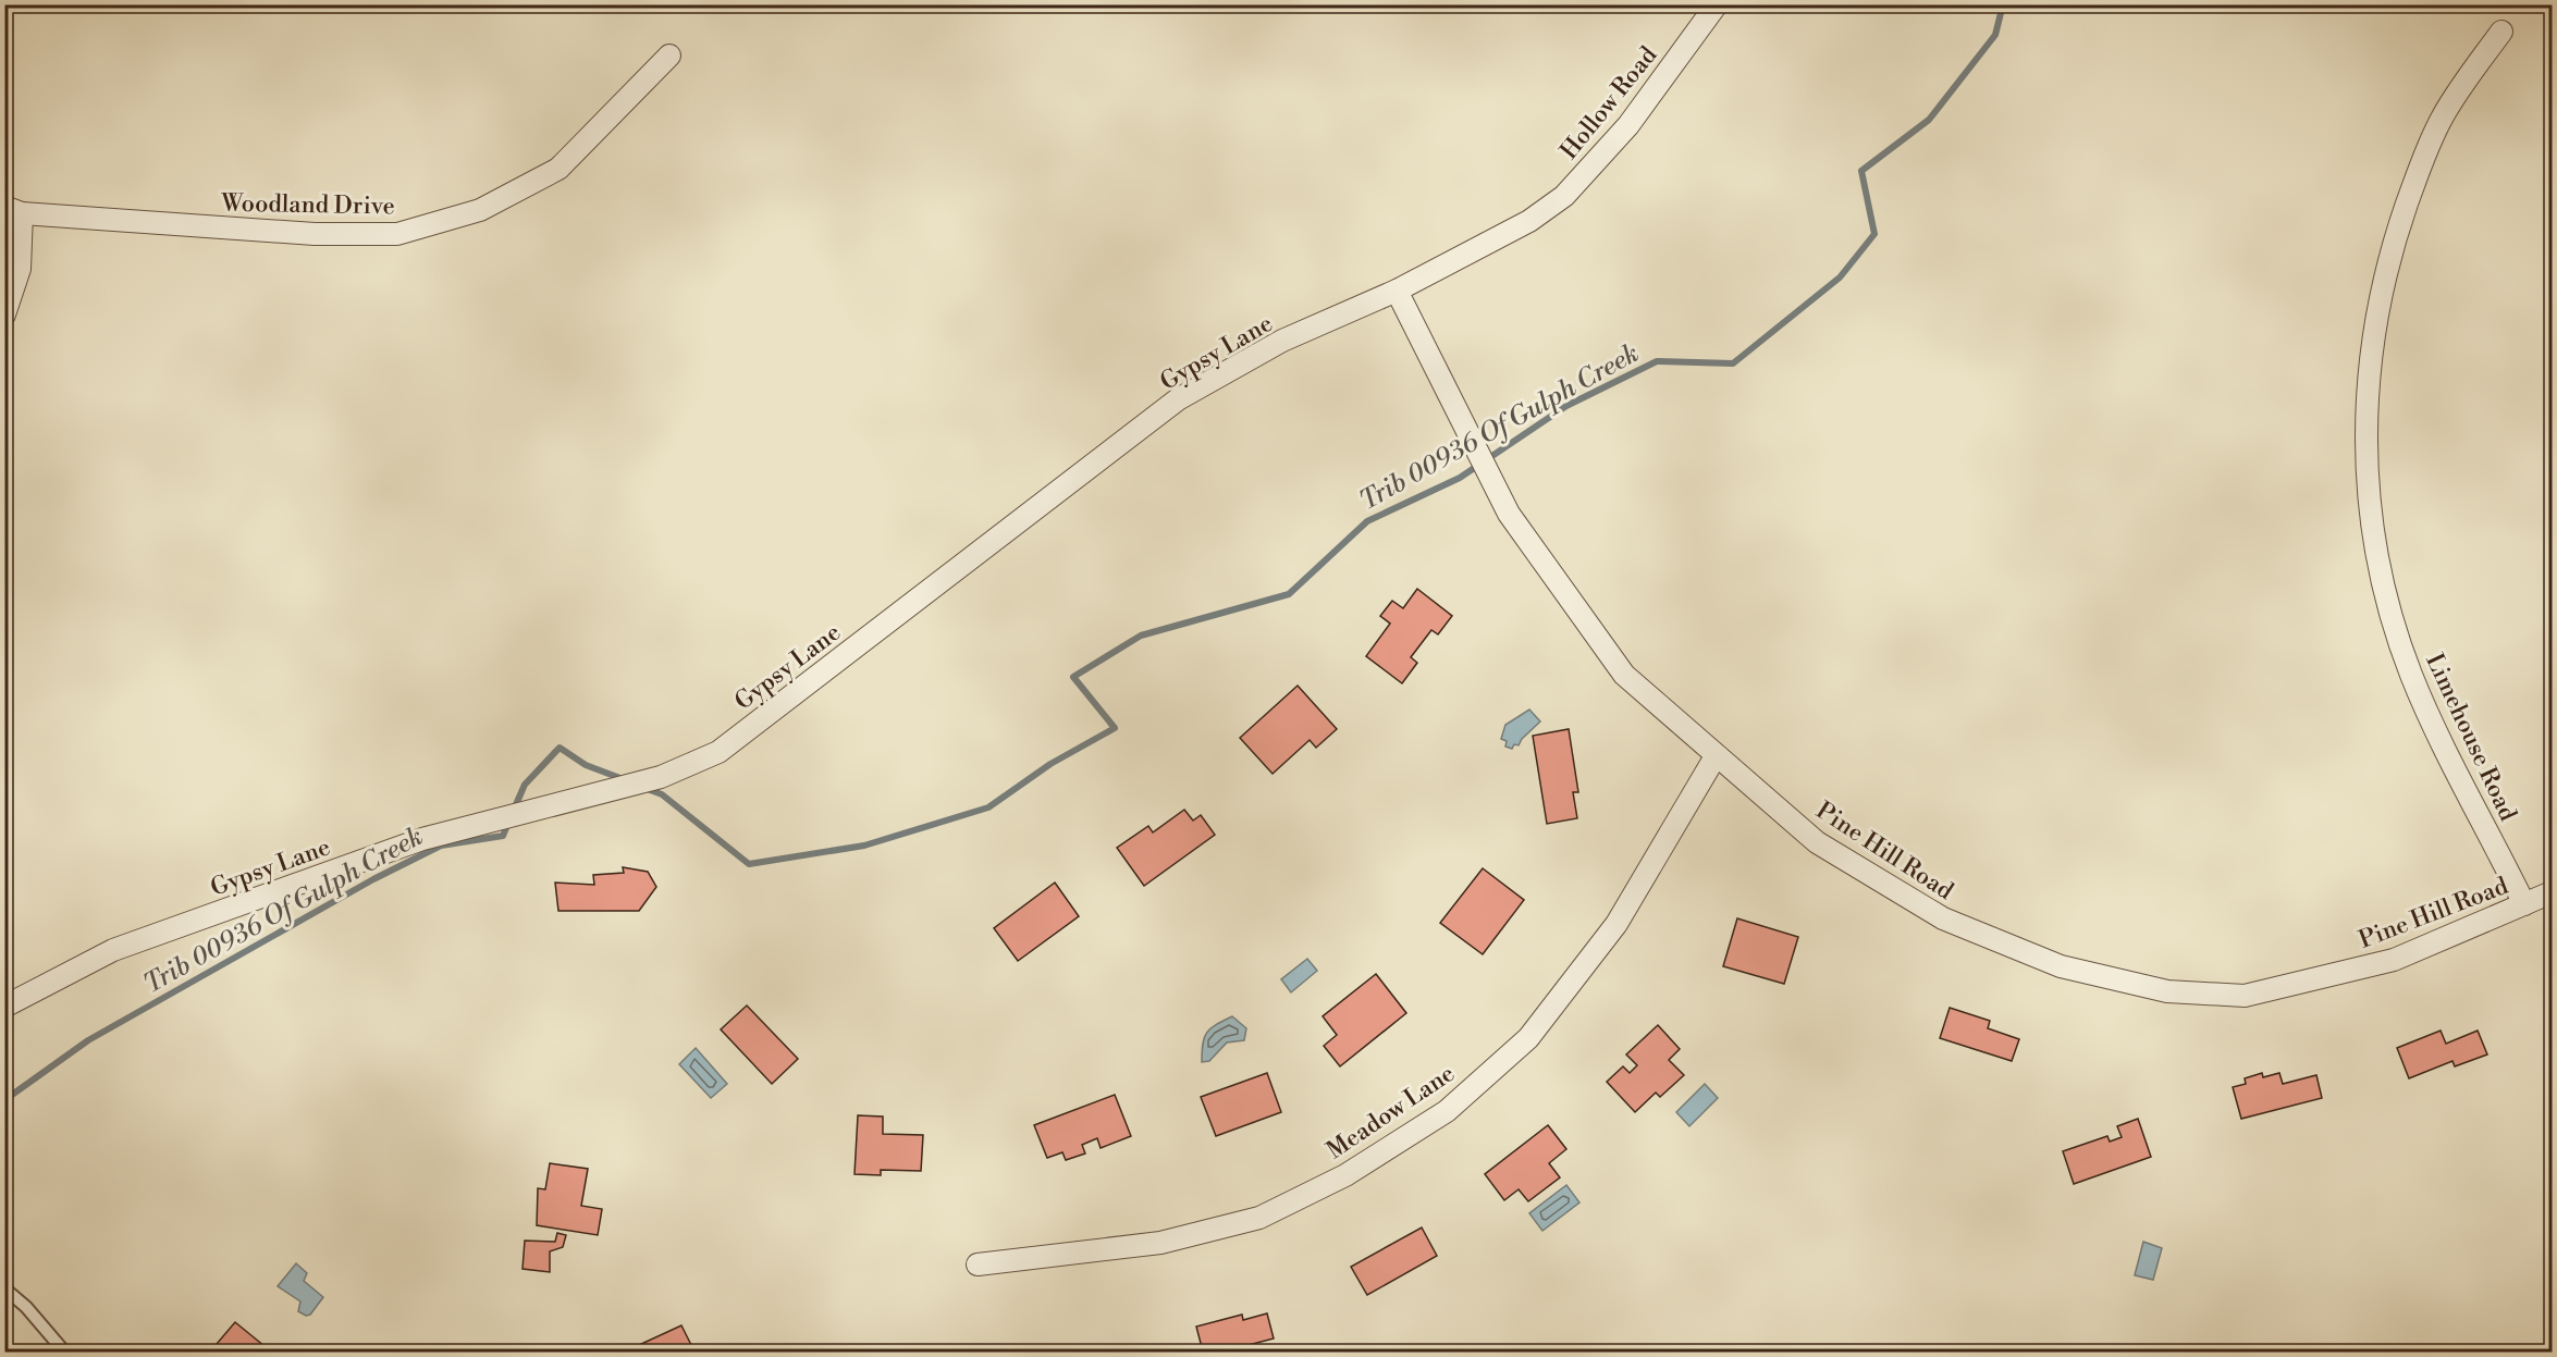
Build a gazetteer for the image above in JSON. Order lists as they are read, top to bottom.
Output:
{
  "streets": {
    "street": [
      "Hollow Road",
      "Woodland Drive",
      "Gypsy Lane",
      "Limehouse Road",
      "Pine Hill Road",
      "Meadow Lane"
    ]
  },
  "crossings": [
    ["Hollow Road", "Gypsy Lane"],
    ["Gypsy Lane", "Pine Hill Road"],
    ["Limehouse Road", "Pine Hill Road"],
    ["Pine Hill Road", "Meadow Lane"]
  ],
  "water": ["Trib 00936 Of Gulph Creek"]
}
